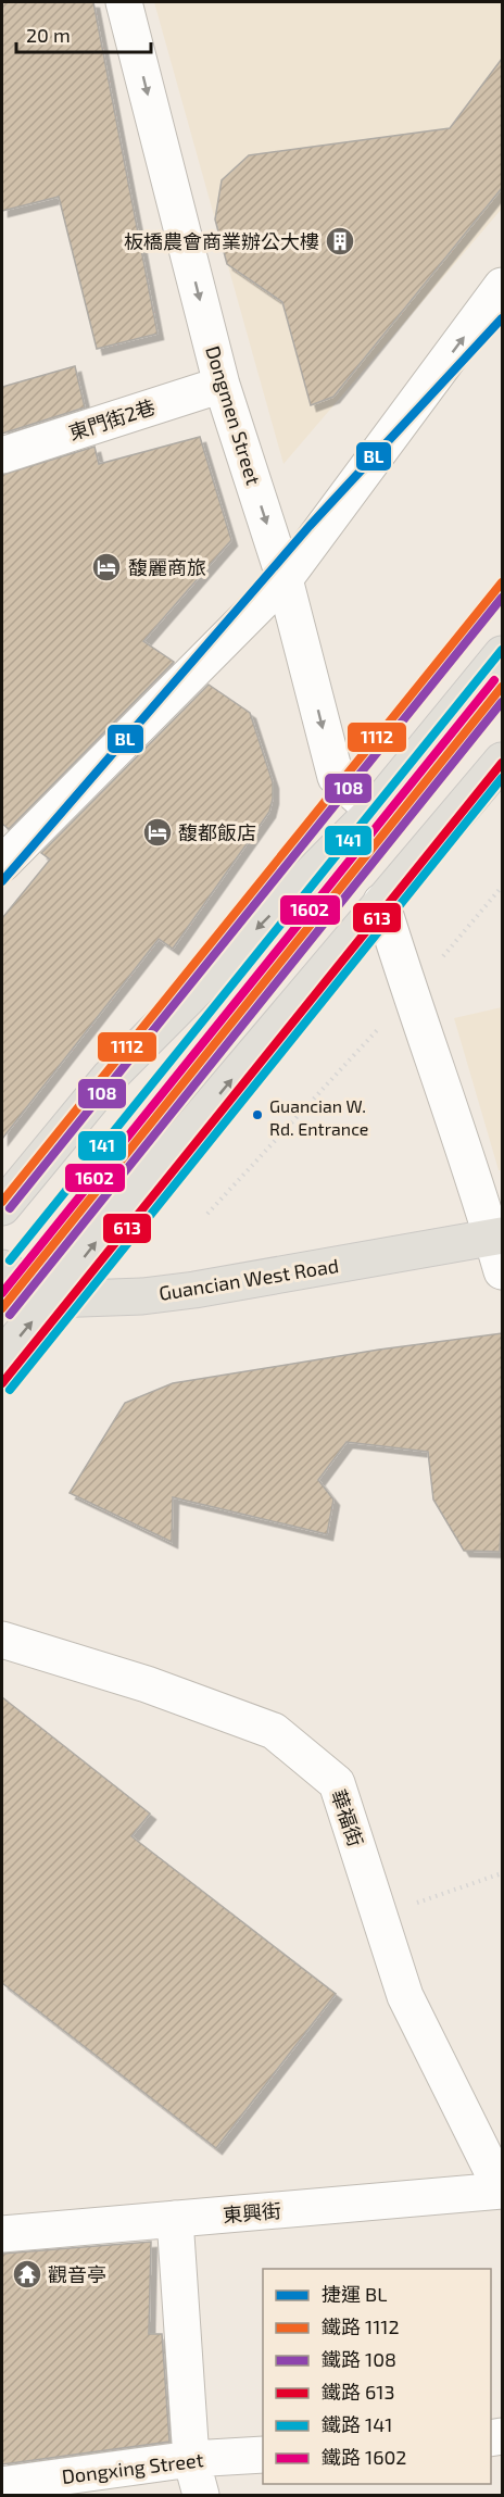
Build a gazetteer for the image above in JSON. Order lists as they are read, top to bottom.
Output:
{
  "streets": {
    "main road": ["Guancian West Road"],
    "street": [
      "Dongmen Street",
      "東門街2巷",
      "華福街",
      "東興街",
      "Dongxing Street"
    ]
  },
  "crossings": [
    ["Dongmen Street", "東門街2巷"],
    ["華福街", "東興街"]
  ],
  "one_way": ["Dongmen Street"],
  "places": {
    "building": ["板橋農會商業辦公大樓"],
    "hotel": ["馥麗商旅", "馥都飯店"],
    "other": ["Guancian W. Rd. Entrance"],
    "temple": ["觀音亭"]
  },
  "lines": [
    "metro line BL",
    "rail line 1112",
    "rail line 108",
    "rail line 141",
    "rail line 1602",
    "rail line 613"
  ],
  "legend": [
    "捷運 BL",
    "鐵路 1112",
    "鐵路 108",
    "鐵路 613",
    "鐵路 141",
    "鐵路 1602"
  ],
  "scale_bar": "20 m"
}
